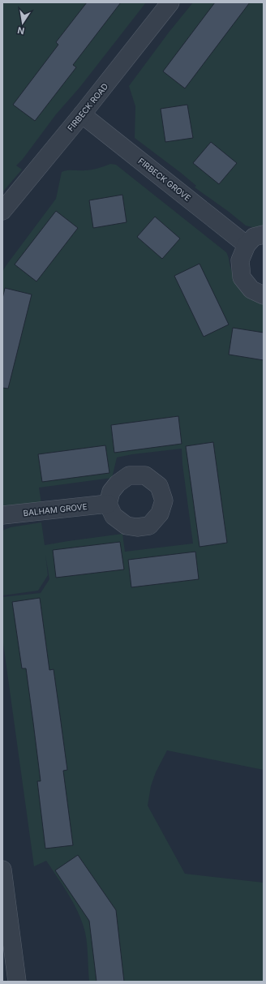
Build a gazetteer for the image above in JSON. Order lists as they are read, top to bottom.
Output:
{
  "streets": {
    "street": ["FIRBECK ROAD", "FIRBECK GROVE", "BALHAM GROVE"]
  },
  "crossings": [
    ["FIRBECK ROAD", "FIRBECK GROVE"]
  ],
  "north": "bottom"
}
